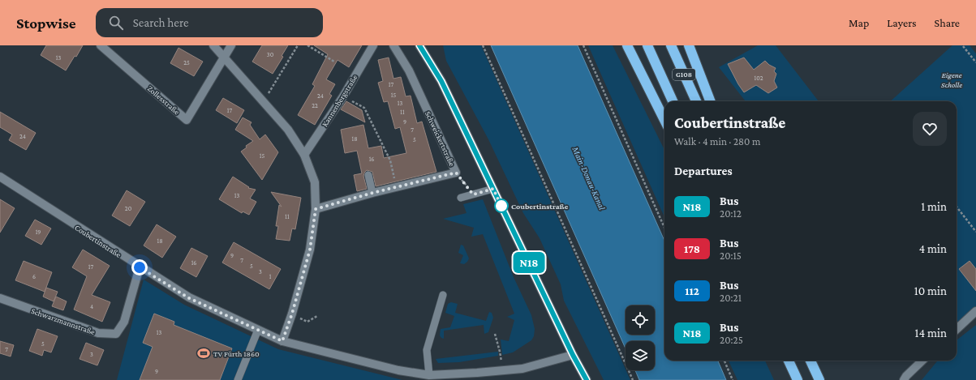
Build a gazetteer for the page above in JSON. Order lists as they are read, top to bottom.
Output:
{
  "streets": {
    "highway": ["G108"],
    "street": [
      "Zollesstraße",
      "Kannenbergstraße",
      "Schweickertstraße",
      "Coubertinstraße",
      "Schwarzmannstraße"
    ]
  },
  "crossings": [
    ["Coubertinstraße", "Schwarzmannstraße"]
  ],
  "water": ["Main-Donau-Kanal"],
  "parks": ["Eigene Scholle"],
  "places": {
    "other": ["Coubertinstraße"],
    "sports": ["TV Fürth 1860"]
  },
  "lines": ["bus line N18"],
  "house_numbers": [
    "30",
    "13",
    "25",
    "102",
    "17",
    "15",
    "24",
    "13",
    "22",
    "17",
    "11",
    "9",
    "7",
    "24",
    "18",
    "5",
    "15",
    "16",
    "13",
    "20",
    "11",
    "19",
    "18",
    "9",
    "7",
    "16",
    "5",
    "17",
    "3",
    "6",
    "1",
    "4",
    "13",
    "5",
    "7",
    "3",
    "9"
  ],
  "page": {
    "header": "Stopwise",
    "search": "Search here",
    "nav": ["Map", "Layers", "Share"],
    "on_map": "N18",
    "heading": [
      ["Coubertinstraße", "Walk · 4 min · 280 m"],
      "Departures"
    ],
    "list": [
      {
        "mark": "N18",
        "name": "Bus",
        "note": "20:12",
        "value": "1 min"
      },
      {
        "mark": "178",
        "name": "Bus",
        "note": "20:15",
        "value": "4 min"
      },
      {
        "mark": "112",
        "name": "Bus",
        "note": "20:21",
        "value": "10 min"
      },
      {
        "mark": "N18",
        "name": "Bus",
        "note": "20:25",
        "value": "14 min"
      }
    ]
  }
}
